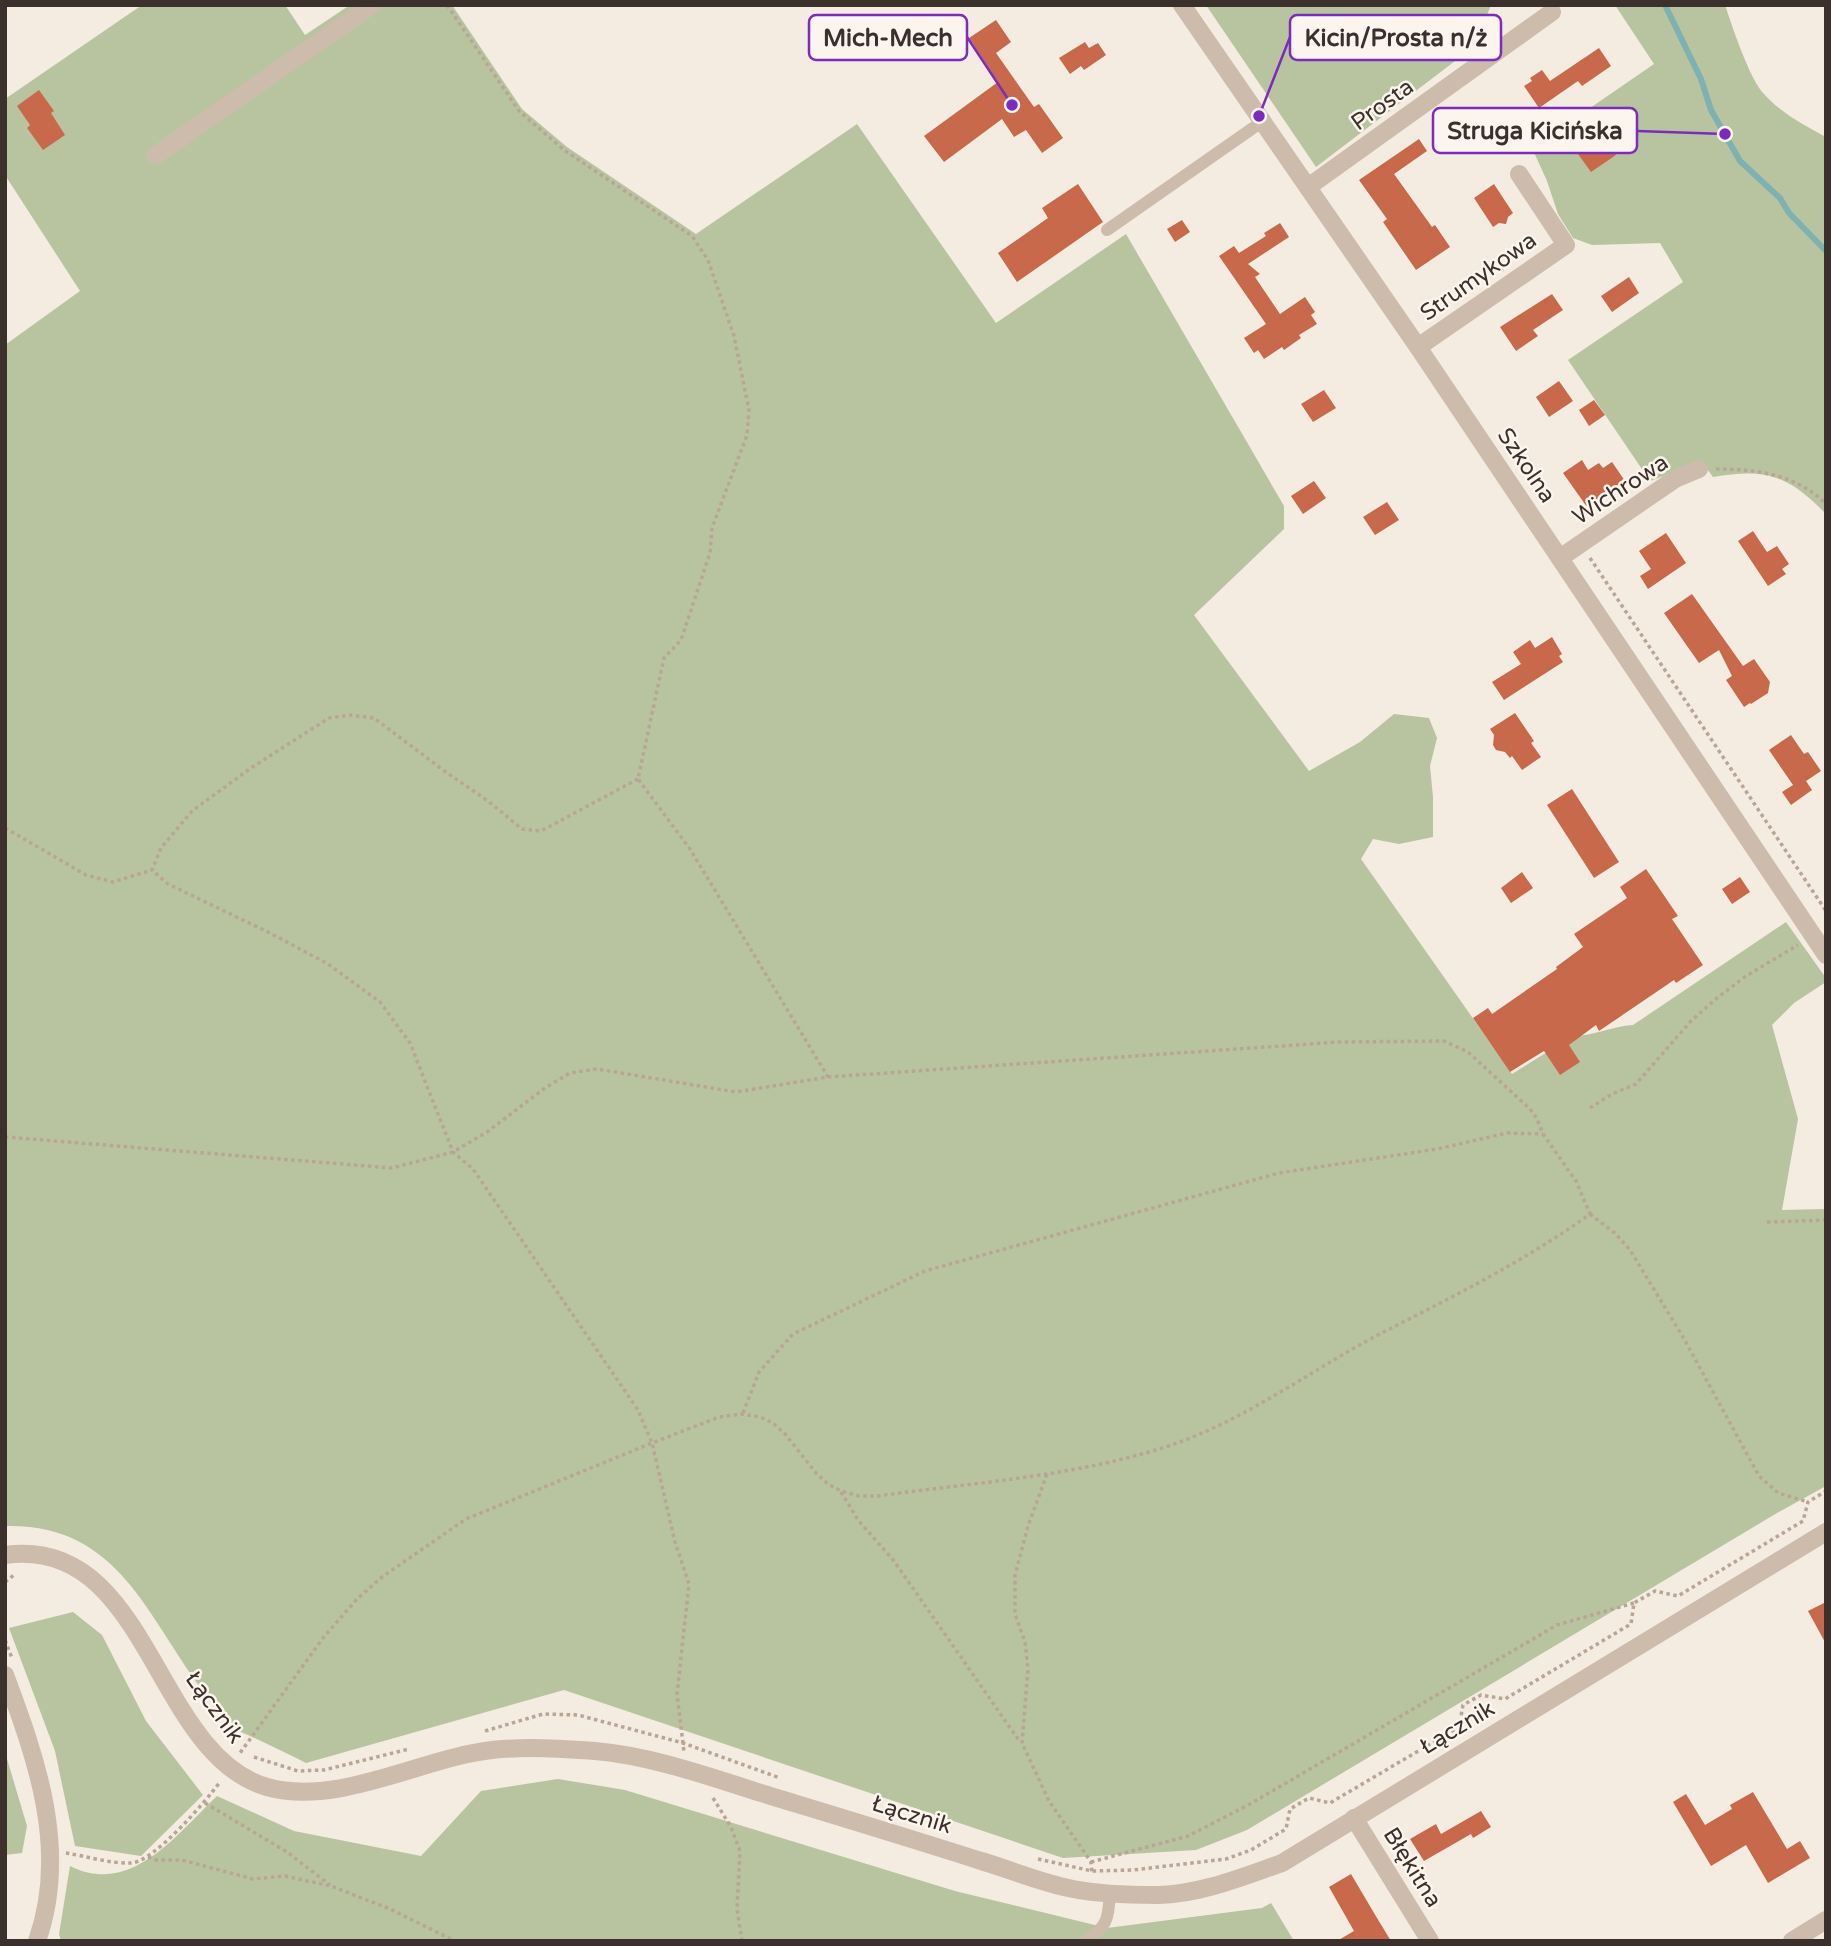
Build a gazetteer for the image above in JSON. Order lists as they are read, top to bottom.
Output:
{
  "streets": {
    "street": [
      "Prosta",
      "Strumykowa",
      "Szkolna",
      "Wichrowa",
      "Łącznik",
      "Błękitna"
    ]
  },
  "crossings": [
    ["Prosta", "Szkolna"],
    ["Strumykowa", "Szkolna"],
    ["Szkolna", "Wichrowa"],
    ["Łącznik", "Błękitna"]
  ],
  "places": ["Mich-Mech", "Kicin/Prosta n/ż", "Struga Kicińska"]
}
